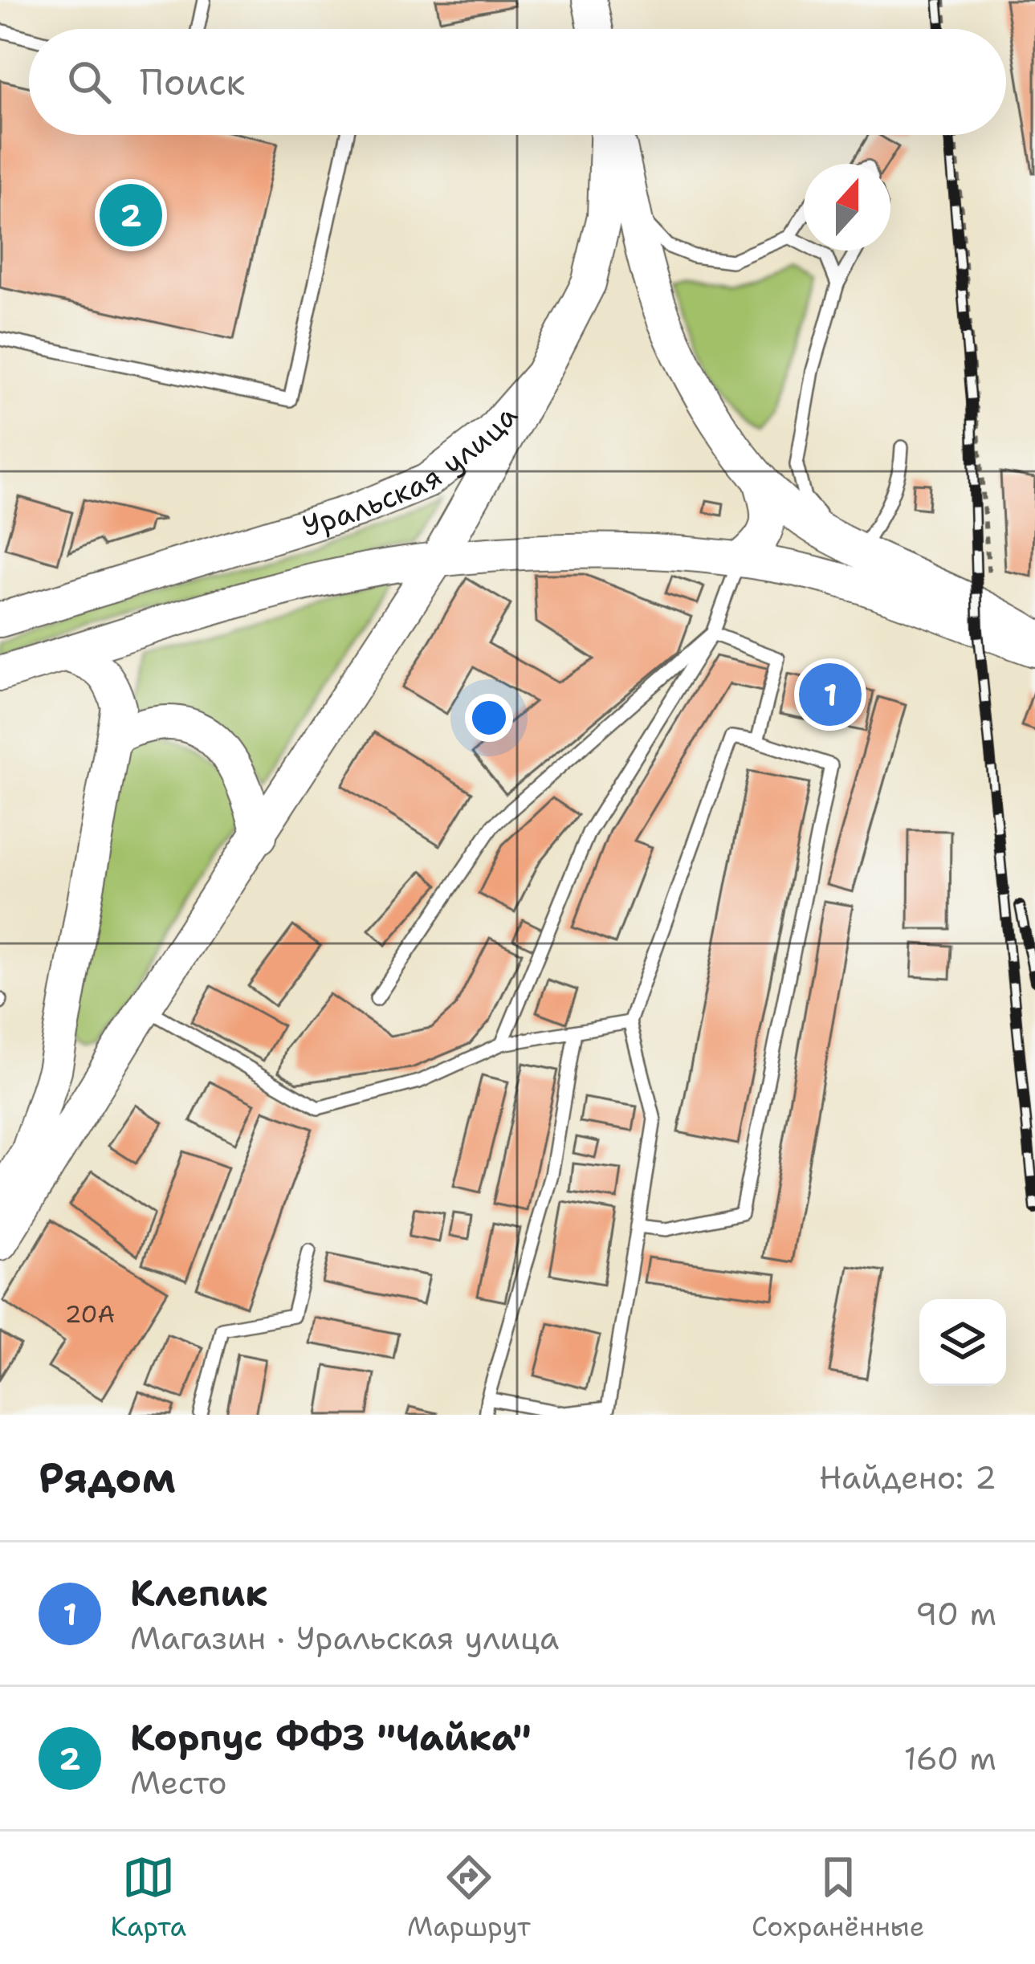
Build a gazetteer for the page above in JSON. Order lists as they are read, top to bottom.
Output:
{
  "streets": {
    "main road": ["Уральская улица"]
  },
  "house_numbers": ["20А"],
  "north": "top",
  "page": {
    "search": "Поиск",
    "pins": ["2", "1"],
    "heading": ["Рядом", "Найдено: 2"],
    "list": [
      {
        "mark": "1",
        "name": "Клепик",
        "note": "Магазин · Уральская улица",
        "value": "90 m"
      },
      {
        "mark": "2",
        "name": "Корпус ФФЗ \"Чайка\"",
        "note": "Место",
        "value": "160 m"
      }
    ],
    "nav": ["Карта", "Маршрут", "Сохранённые"]
  }
}
